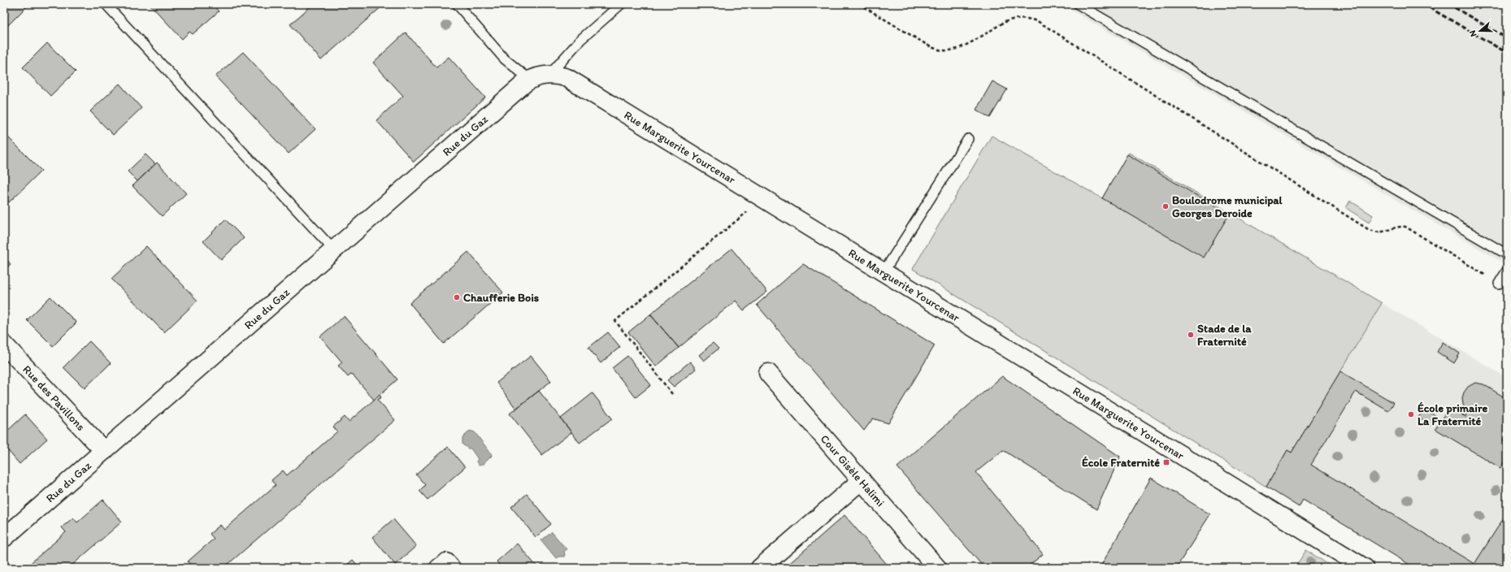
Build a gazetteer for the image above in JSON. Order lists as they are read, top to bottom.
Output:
{
  "streets": {
    "street": [
      "Rue du Gaz",
      "Rue Marguerite Yourcenar",
      "Rue des Pavillons",
      "Cour Gisèle Halimi"
    ]
  },
  "crossings": [
    ["Rue du Gaz", "Rue Marguerite Yourcenar"],
    ["Rue du Gaz", "Rue des Pavillons"]
  ],
  "places": {
    "other": [
      "Boulodrome municipal Georges Deroide",
      "Chaufferie Bois",
      "Stade de la Fraternité",
      "École primaire La Fraternité"
    ],
    "transit": ["École Fraternité"]
  },
  "north": "left"
}
